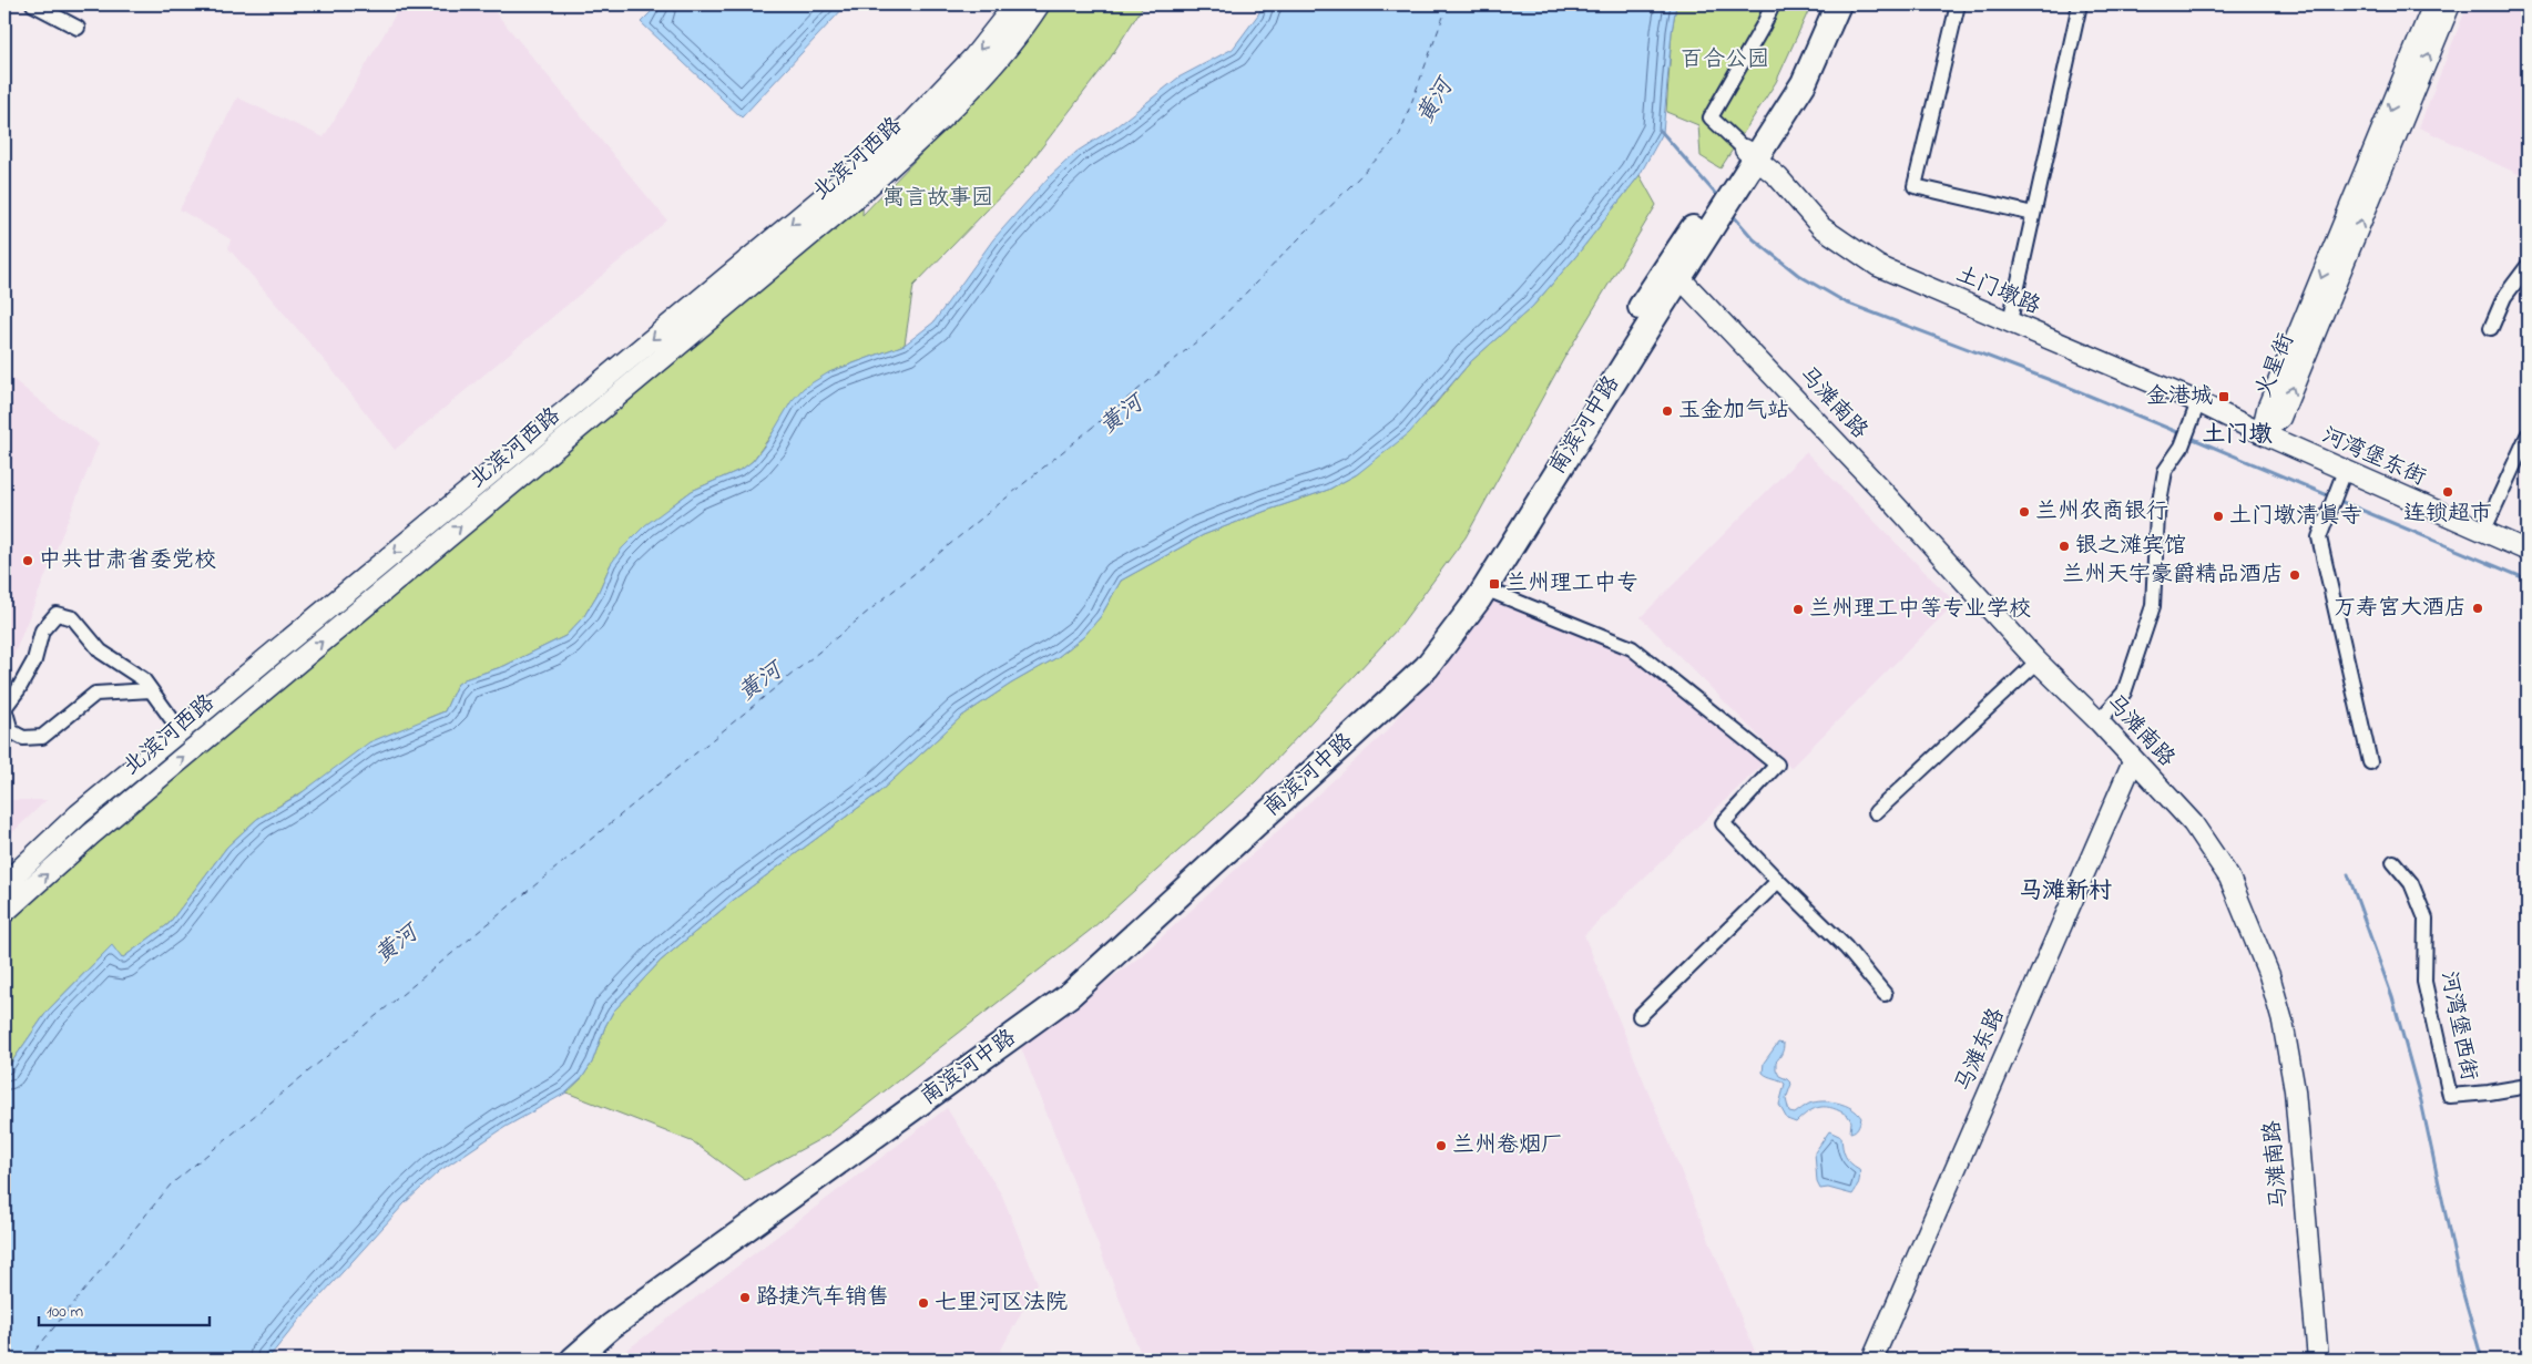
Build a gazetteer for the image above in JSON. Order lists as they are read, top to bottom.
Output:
{
  "streets": {
    "highway": ["南滨河中路"],
    "main road": [
      "北滨河西路",
      "土门墩路",
      "火星街",
      "马滩南路",
      "河湾堡东街",
      "马滩东路"
    ],
    "street": ["河湾堡西街"]
  },
  "crossings": [
    ["土门墩路", "火星街"],
    ["土门墩路", "南滨河中路"],
    ["土门墩路", "河湾堡东街"],
    ["火星街", "河湾堡东街"],
    ["马滩南路", "南滨河中路"],
    ["马滩南路", "马滩东路"]
  ],
  "districts": ["土门墩", "马滩新村"],
  "water": ["黄河"],
  "parks": ["百合公园", "寓言故事园"],
  "places": {
    "transit": ["金港城", "兰州理工中专"],
    "other": [
      "玉金加气站",
      "连锁超市",
      "兰州农商银行",
      "土门墩清真寺",
      "银之滩宾馆",
      "中共甘肃省委党校",
      "兰州天宇豪爵精品酒店",
      "万寿宫大酒店",
      "兰州理工中等专业学校",
      "兰州卷烟厂",
      "路捷汽车销售",
      "七里河区法院"
    ]
  },
  "scale_bar": "100 m"
}
